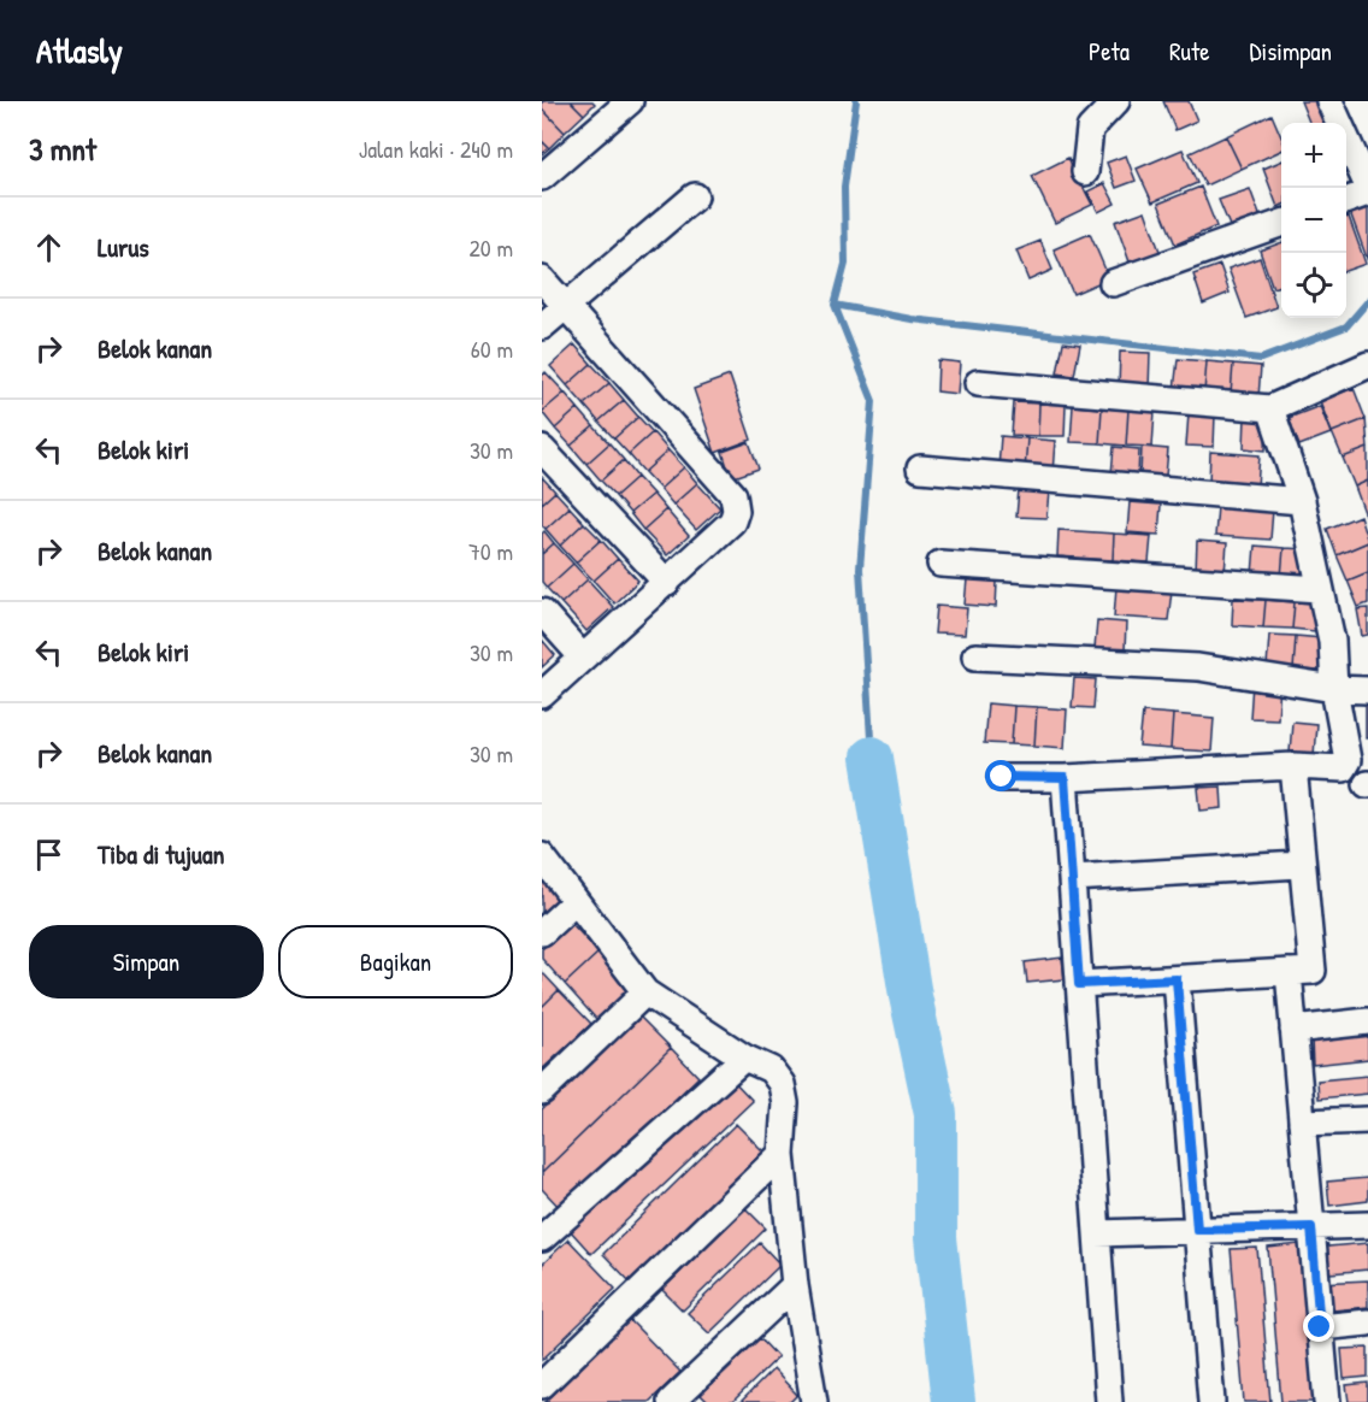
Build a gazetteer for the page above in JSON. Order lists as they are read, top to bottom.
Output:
{
  "page": {
    "header": "Atlasly",
    "nav": ["Peta", "Rute", "Disimpan"],
    "heading": ["3 mnt", "Jalan kaki · 240 m"],
    "map_buttons": ["+", "−"],
    "list": [
      ["Lurus", "20 m"],
      ["Belok kanan", "60 m"],
      ["Belok kiri", "30 m"],
      ["Belok kanan", "70 m"],
      ["Belok kiri", "30 m"],
      ["Belok kanan", "30 m"],
      "Tiba di tujuan"
    ],
    "buttons": ["Simpan", "Bagikan"]
  }
}
